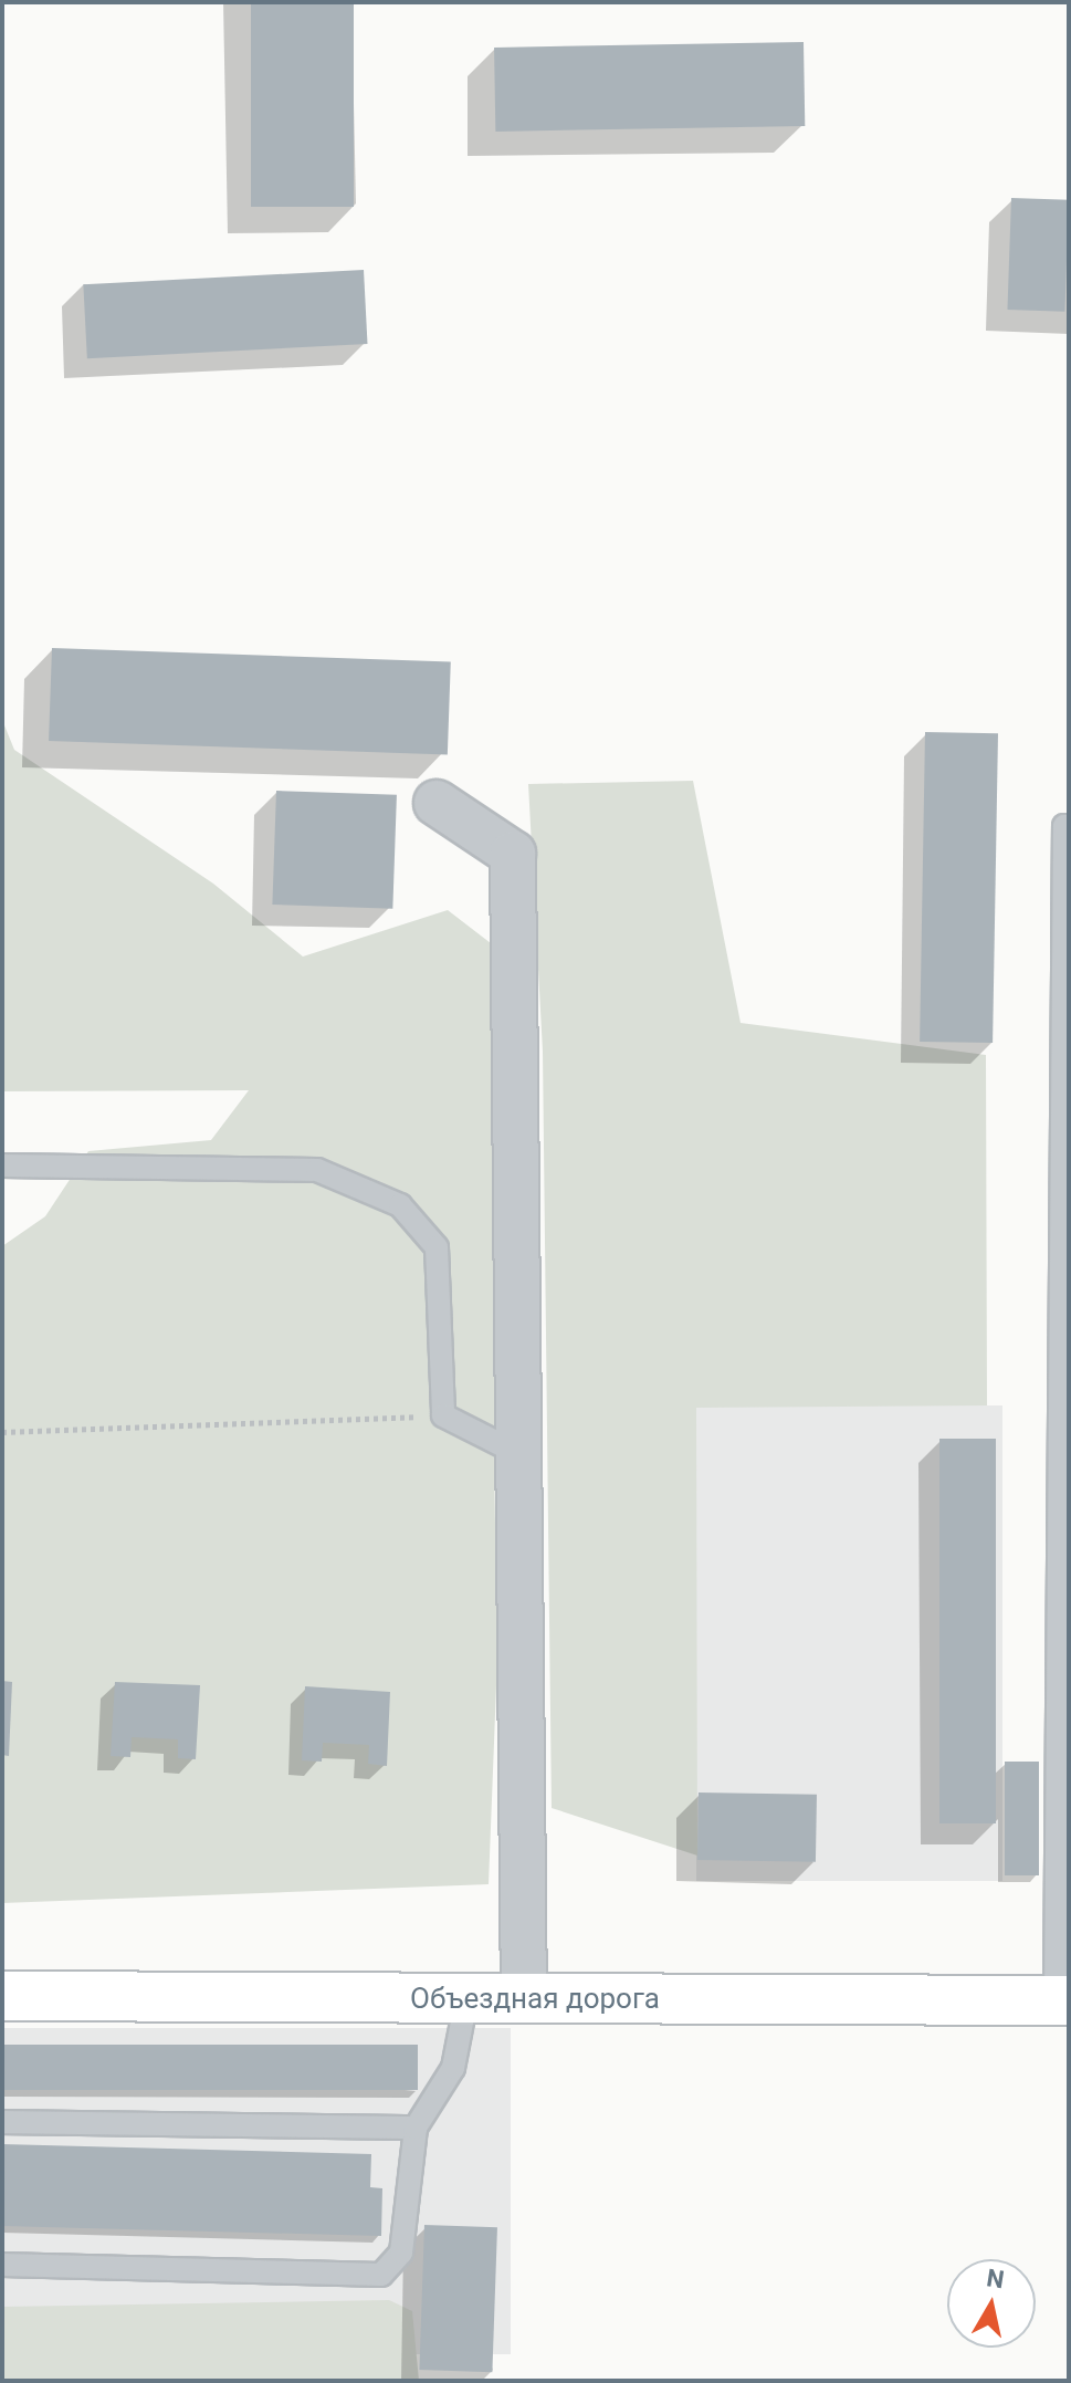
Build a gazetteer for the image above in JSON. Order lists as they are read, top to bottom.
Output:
{
  "streets": {
    "main road": ["Объездная дорога"]
  },
  "north": "top"
}
